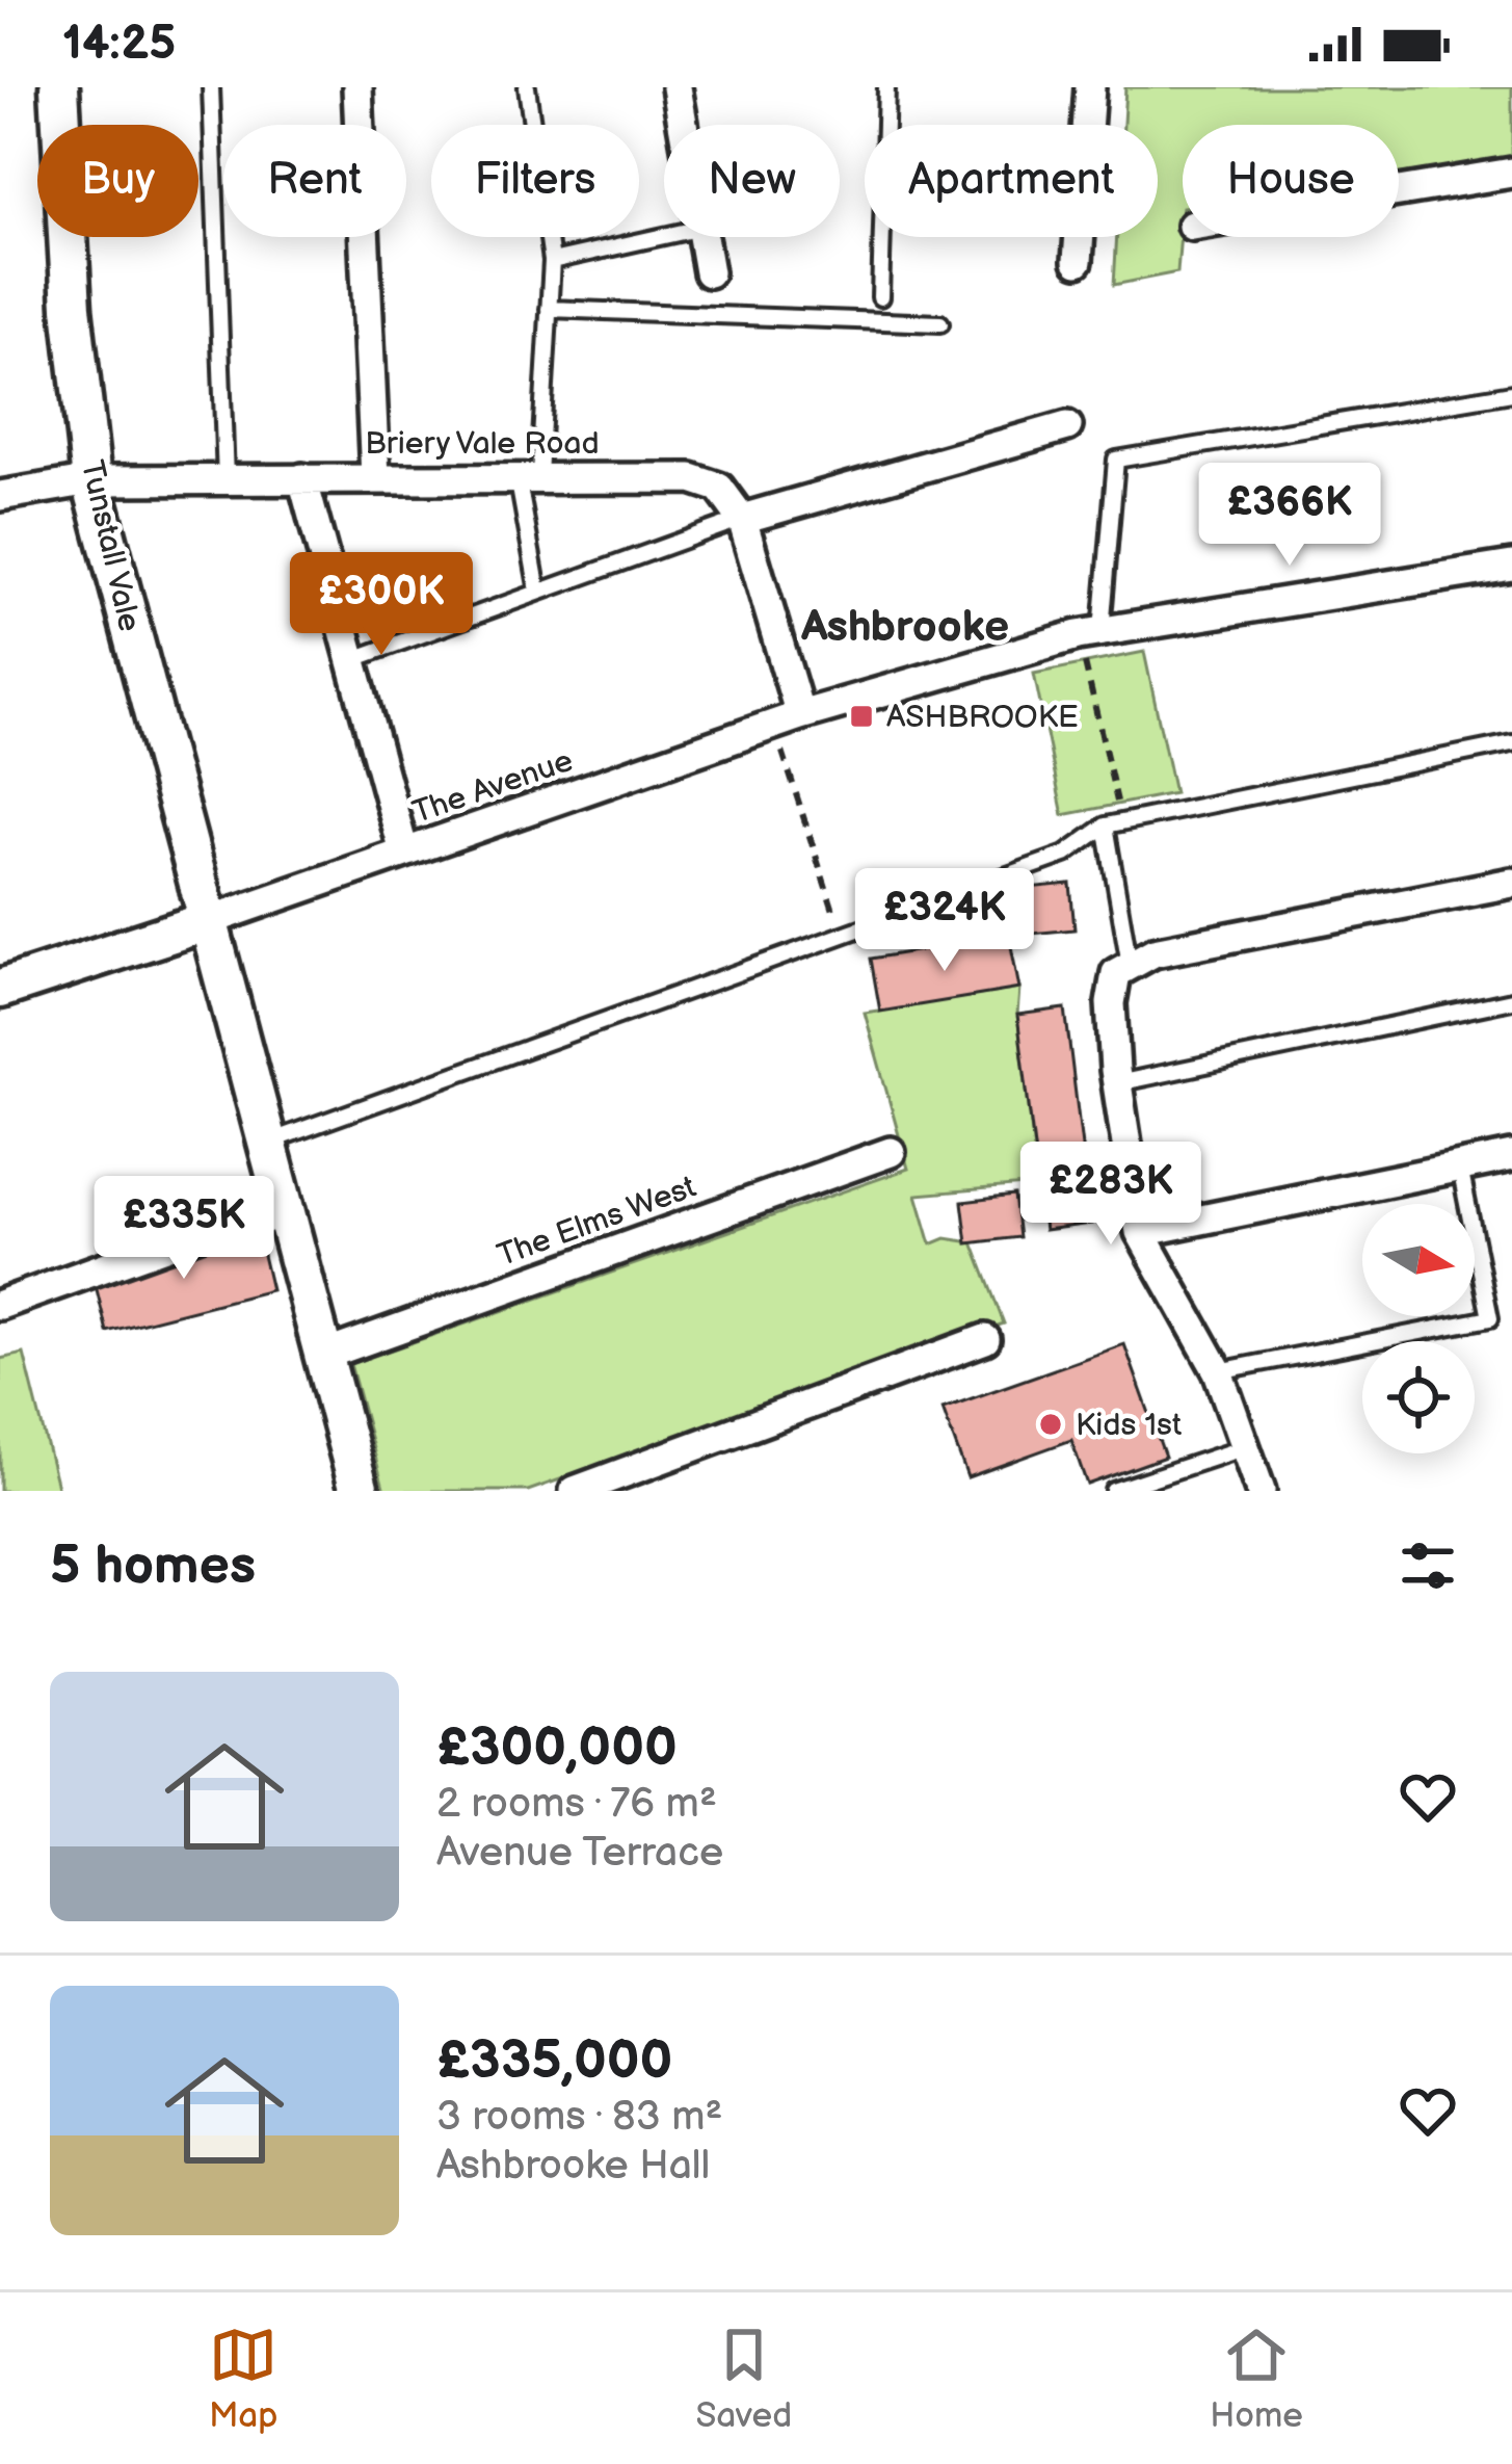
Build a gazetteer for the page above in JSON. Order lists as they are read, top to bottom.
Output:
{
  "streets": {
    "street": [
      "Briery Vale Road",
      "Tunstall Vale",
      "The Avenue",
      "The Elms West"
    ]
  },
  "crossings": [
    ["Briery Vale Road", "Tunstall Vale"],
    ["Tunstall Vale", "The Avenue"],
    ["Tunstall Vale", "The Elms West"]
  ],
  "districts": ["Ashbrooke"],
  "places": {
    "transit": ["ASHBROOKE"],
    "other": ["Kids 1st"]
  },
  "north": "right",
  "page": {
    "status": "14:25",
    "chip": [
      "Buy",
      "Rent",
      "Filters",
      "New",
      "Apartment",
      "House"
    ],
    "price": [
      "£366K",
      "£300K",
      "£324K",
      "£283K",
      "£335K"
    ],
    "heading": "5 homes",
    "list": [
      {
        "name": "£300,000",
        "note": "2 rooms · 76 m² · Avenue Terrace"
      },
      {
        "name": "£335,000",
        "note": "3 rooms · 83 m² · Ashbrooke Hall"
      }
    ],
    "tabs": ["Map", "Saved", "Home"]
  }
}
